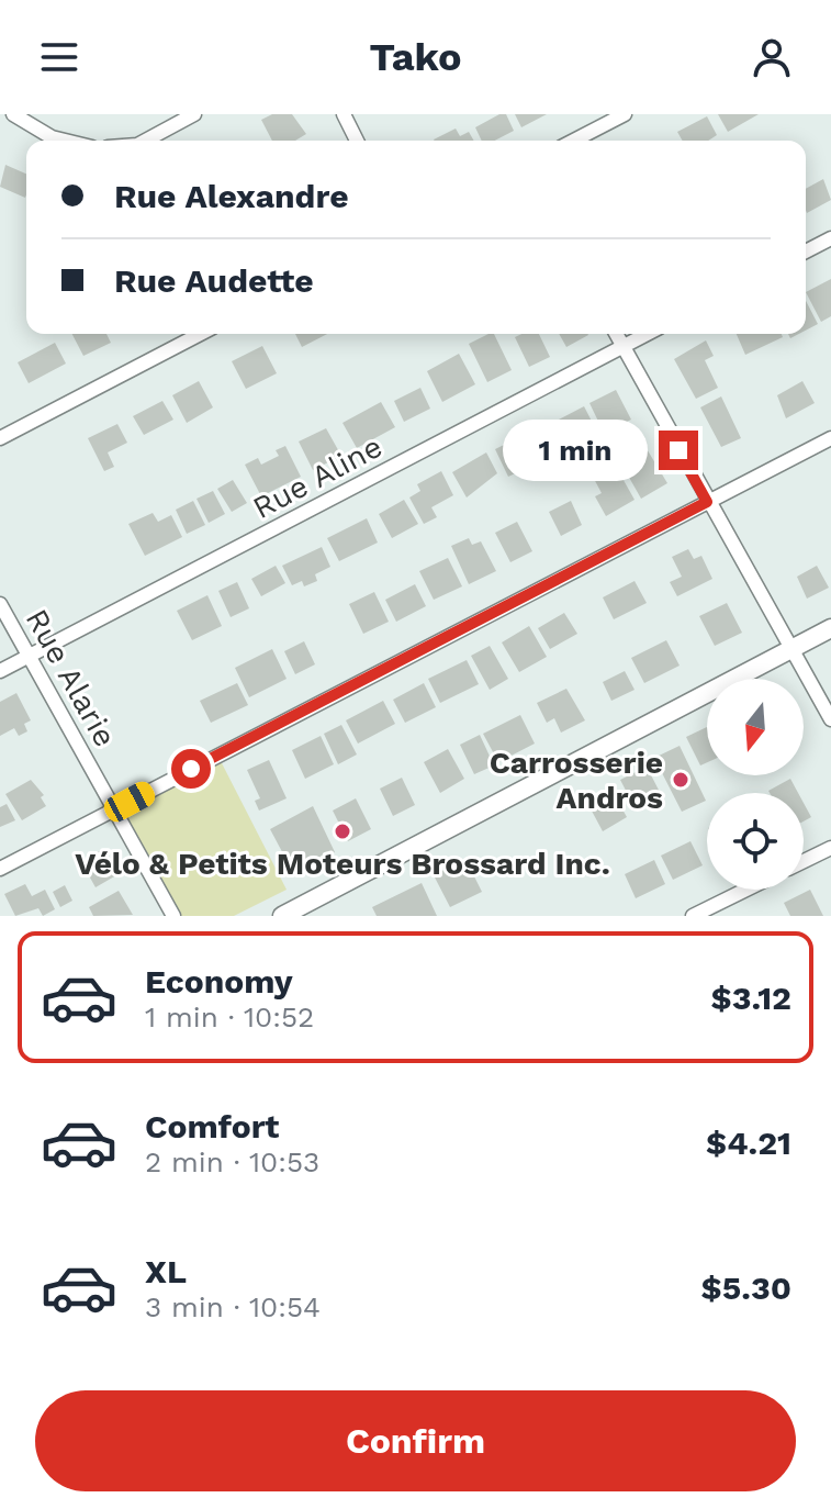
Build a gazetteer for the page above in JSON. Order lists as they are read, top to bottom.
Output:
{
  "streets": {
    "street": ["Rue Aline", "Rue Alarie"]
  },
  "crossings": [
    ["Rue Aline", "Rue Alarie"]
  ],
  "places": ["Carrosserie Andros", "Vélo & Petits Moteurs Brossard Inc."],
  "north": "bottom",
  "page": {
    "header": "Tako",
    "banner": ["Rue Alexandre", "Rue Audette"],
    "bubble": "1 min",
    "list": [
      {
        "name": "Economy",
        "note": "1 min · 10:52",
        "value": "$3.12"
      },
      {
        "name": "Comfort",
        "note": "2 min · 10:53",
        "value": "$4.21"
      },
      {
        "name": "XL",
        "note": "3 min · 10:54",
        "value": "$5.30"
      }
    ],
    "buttons": "Confirm"
  }
}
